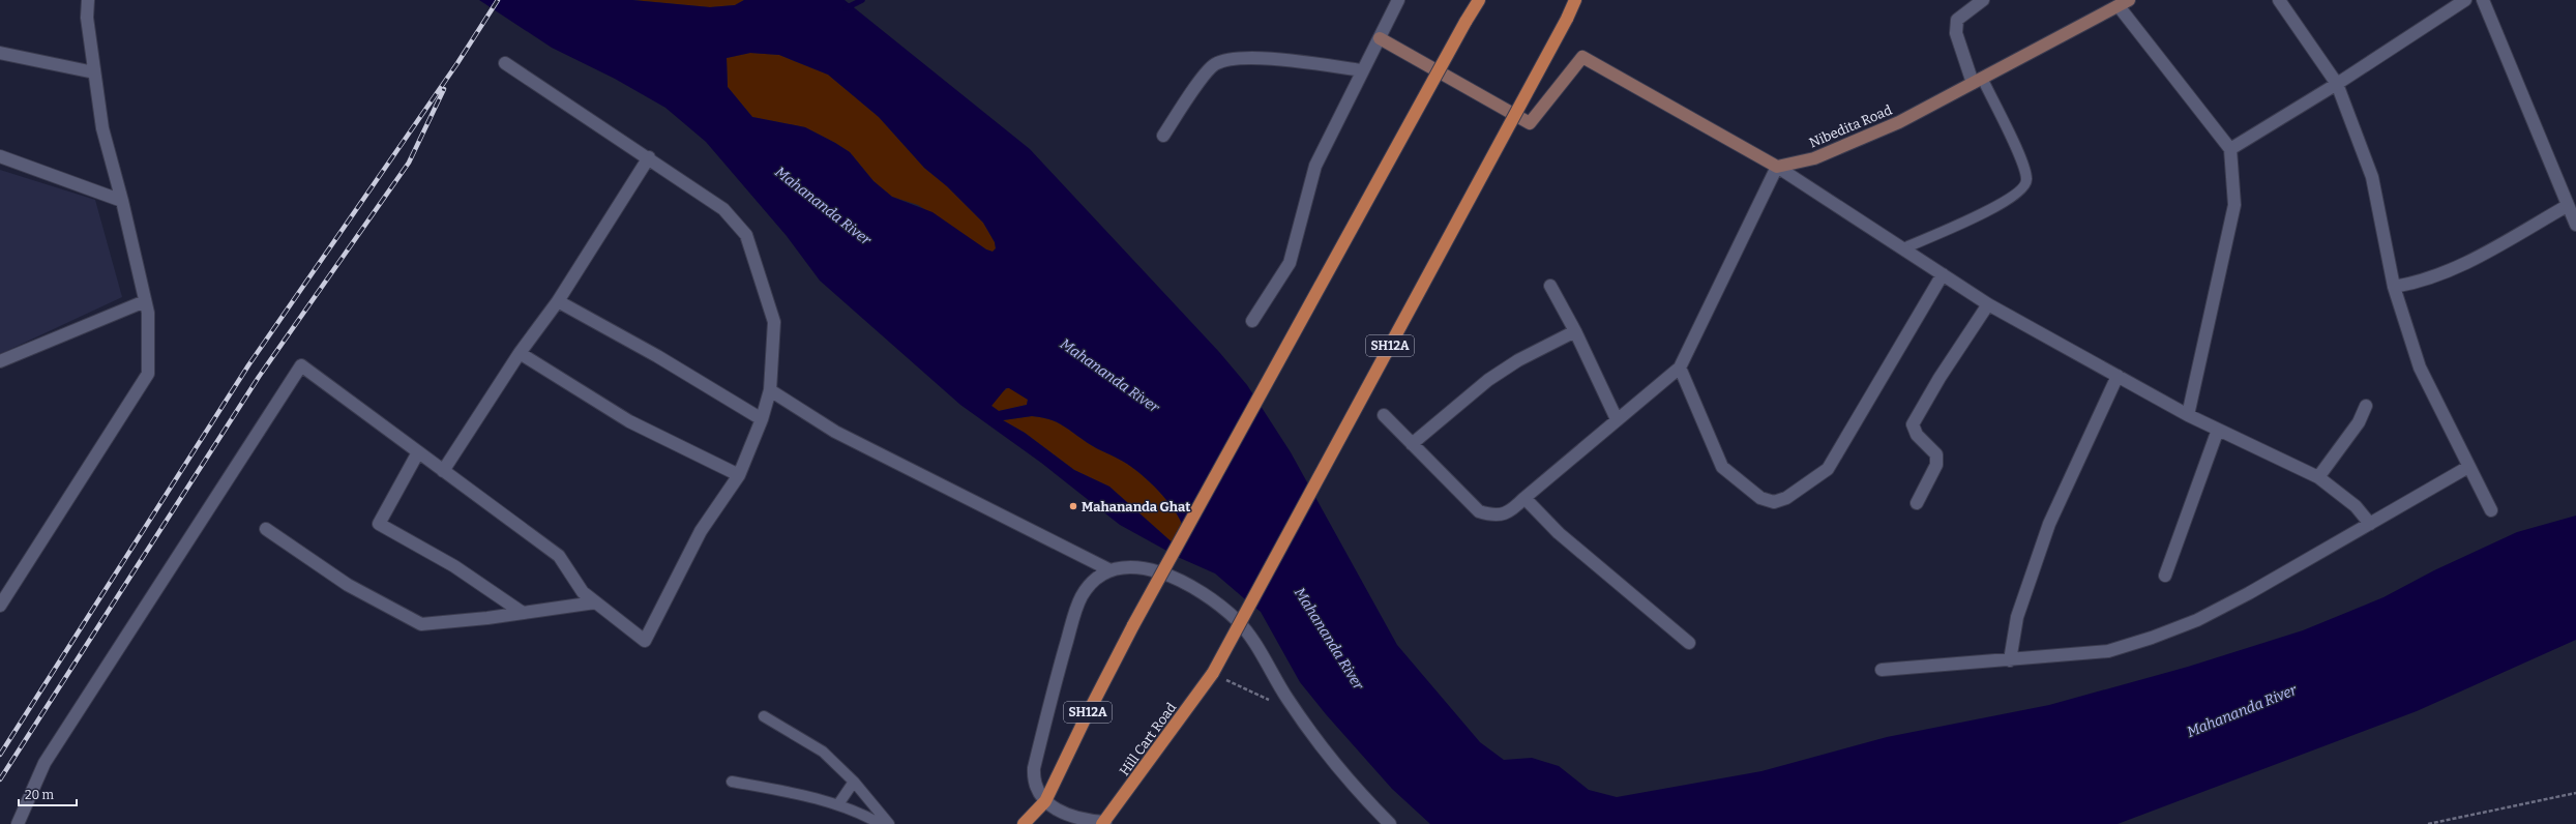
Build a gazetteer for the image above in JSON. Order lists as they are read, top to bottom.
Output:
{
  "streets": {
    "main road": ["SH12A", "Hill Cart Road"],
    "street": ["Nibedita Road"]
  },
  "crossings": [
    ["SH12A", "Hill Cart Road"]
  ],
  "water": ["Mahananda River"],
  "places": ["Mahananda Ghat"],
  "scale_bar": "20 m"
}
